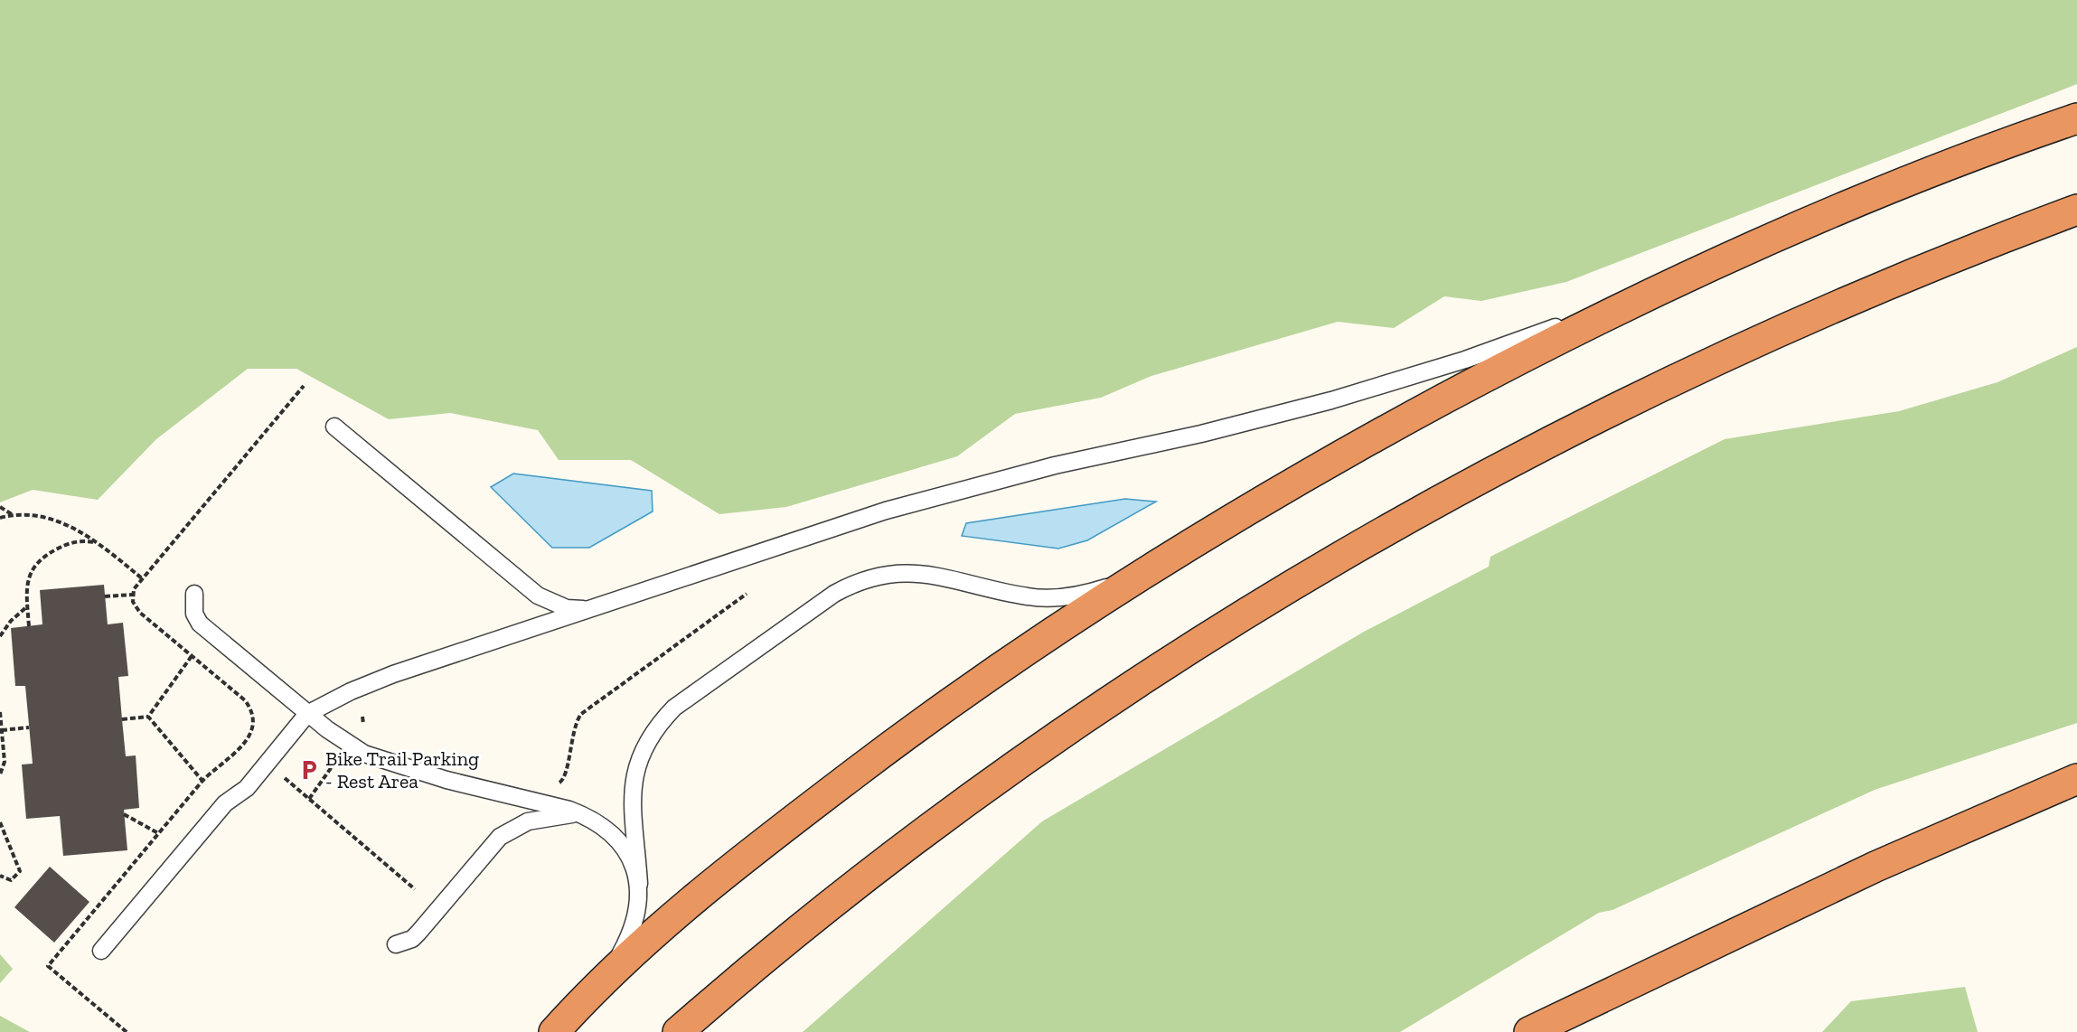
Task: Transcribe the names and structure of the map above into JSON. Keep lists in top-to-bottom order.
{
  "places": {
    "parking": ["Bike Trail Parking - Rest Area"]
  }
}
